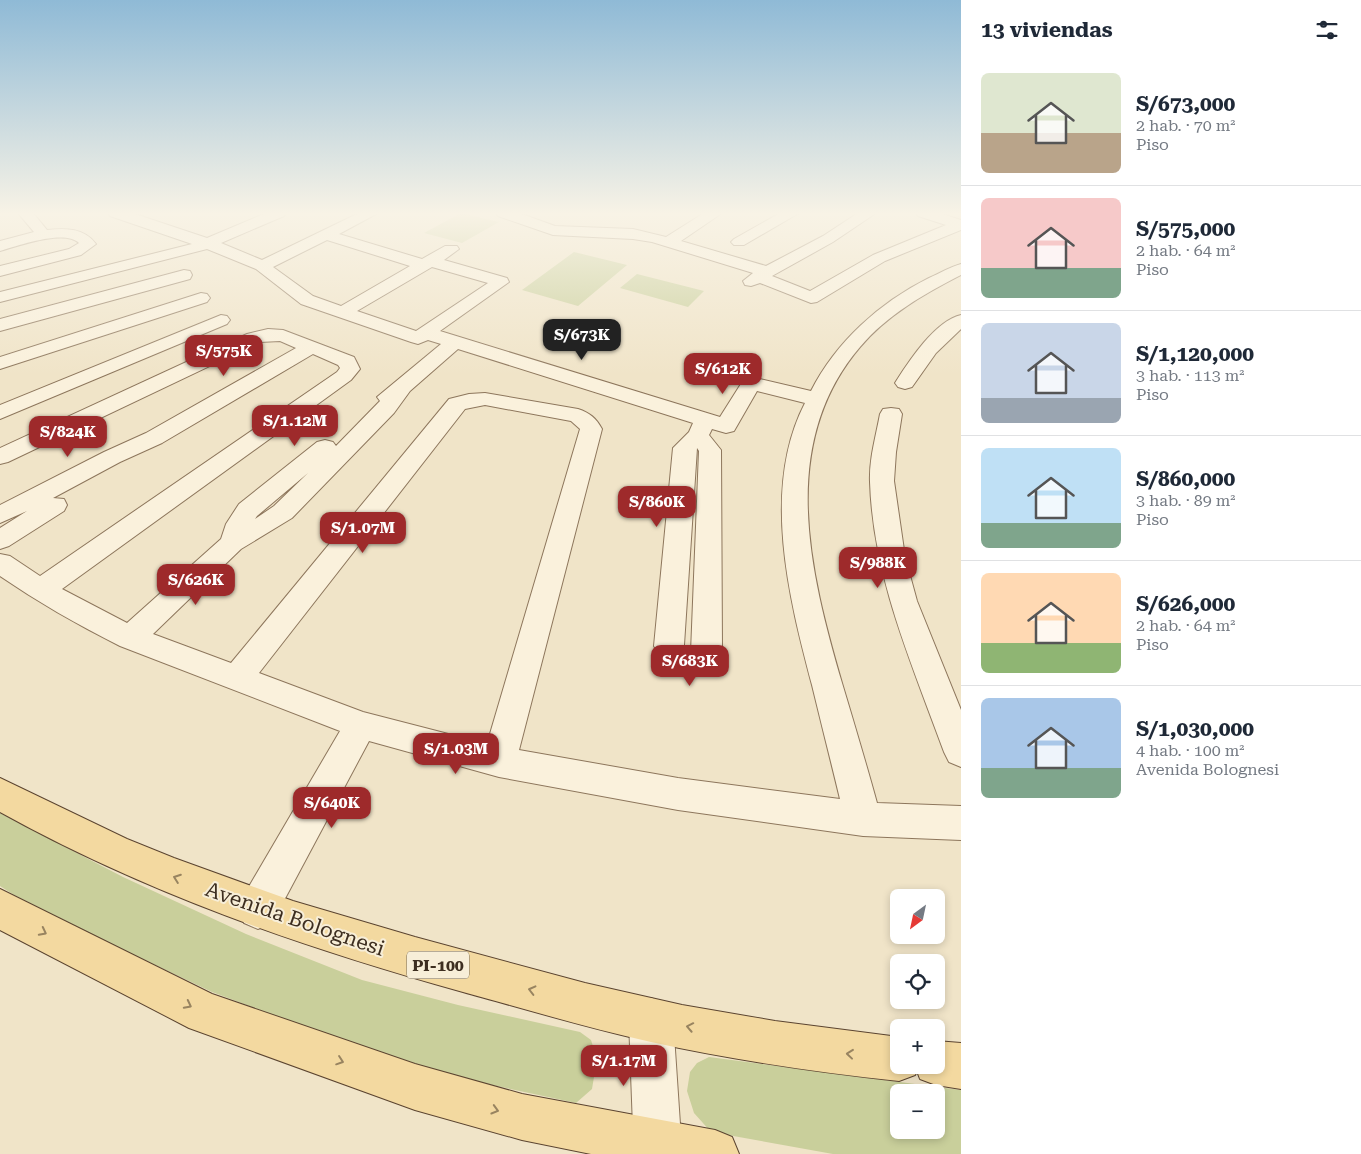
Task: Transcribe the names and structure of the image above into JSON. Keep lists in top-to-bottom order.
{
  "streets": {
    "main road": ["Avenida Bolognesi", "PI-100"]
  },
  "north": "bottom left",
  "page": {
    "heading": "13 viviendas",
    "list": [
      {
        "name": "S/673,000",
        "note": "2 hab. · 70 m² · Piso"
      },
      {
        "name": "S/575,000",
        "note": "2 hab. · 64 m² · Piso"
      },
      {
        "name": "S/1,120,000",
        "note": "3 hab. · 113 m² · Piso"
      },
      {
        "name": "S/860,000",
        "note": "3 hab. · 89 m² · Piso"
      },
      {
        "name": "S/626,000",
        "note": "2 hab. · 64 m² · Piso"
      },
      {
        "name": "S/1,030,000",
        "note": "4 hab. · 100 m² · Avenida Bolognesi"
      }
    ],
    "price": [
      "S/673K",
      "S/575K",
      "S/612K",
      "S/1.12M",
      "S/824K",
      "S/860K",
      "S/1.07M",
      "S/988K",
      "S/626K",
      "S/683K",
      "S/1.03M",
      "S/640K",
      "S/1.17M"
    ],
    "map_buttons": ["+", "−"]
  }
}
